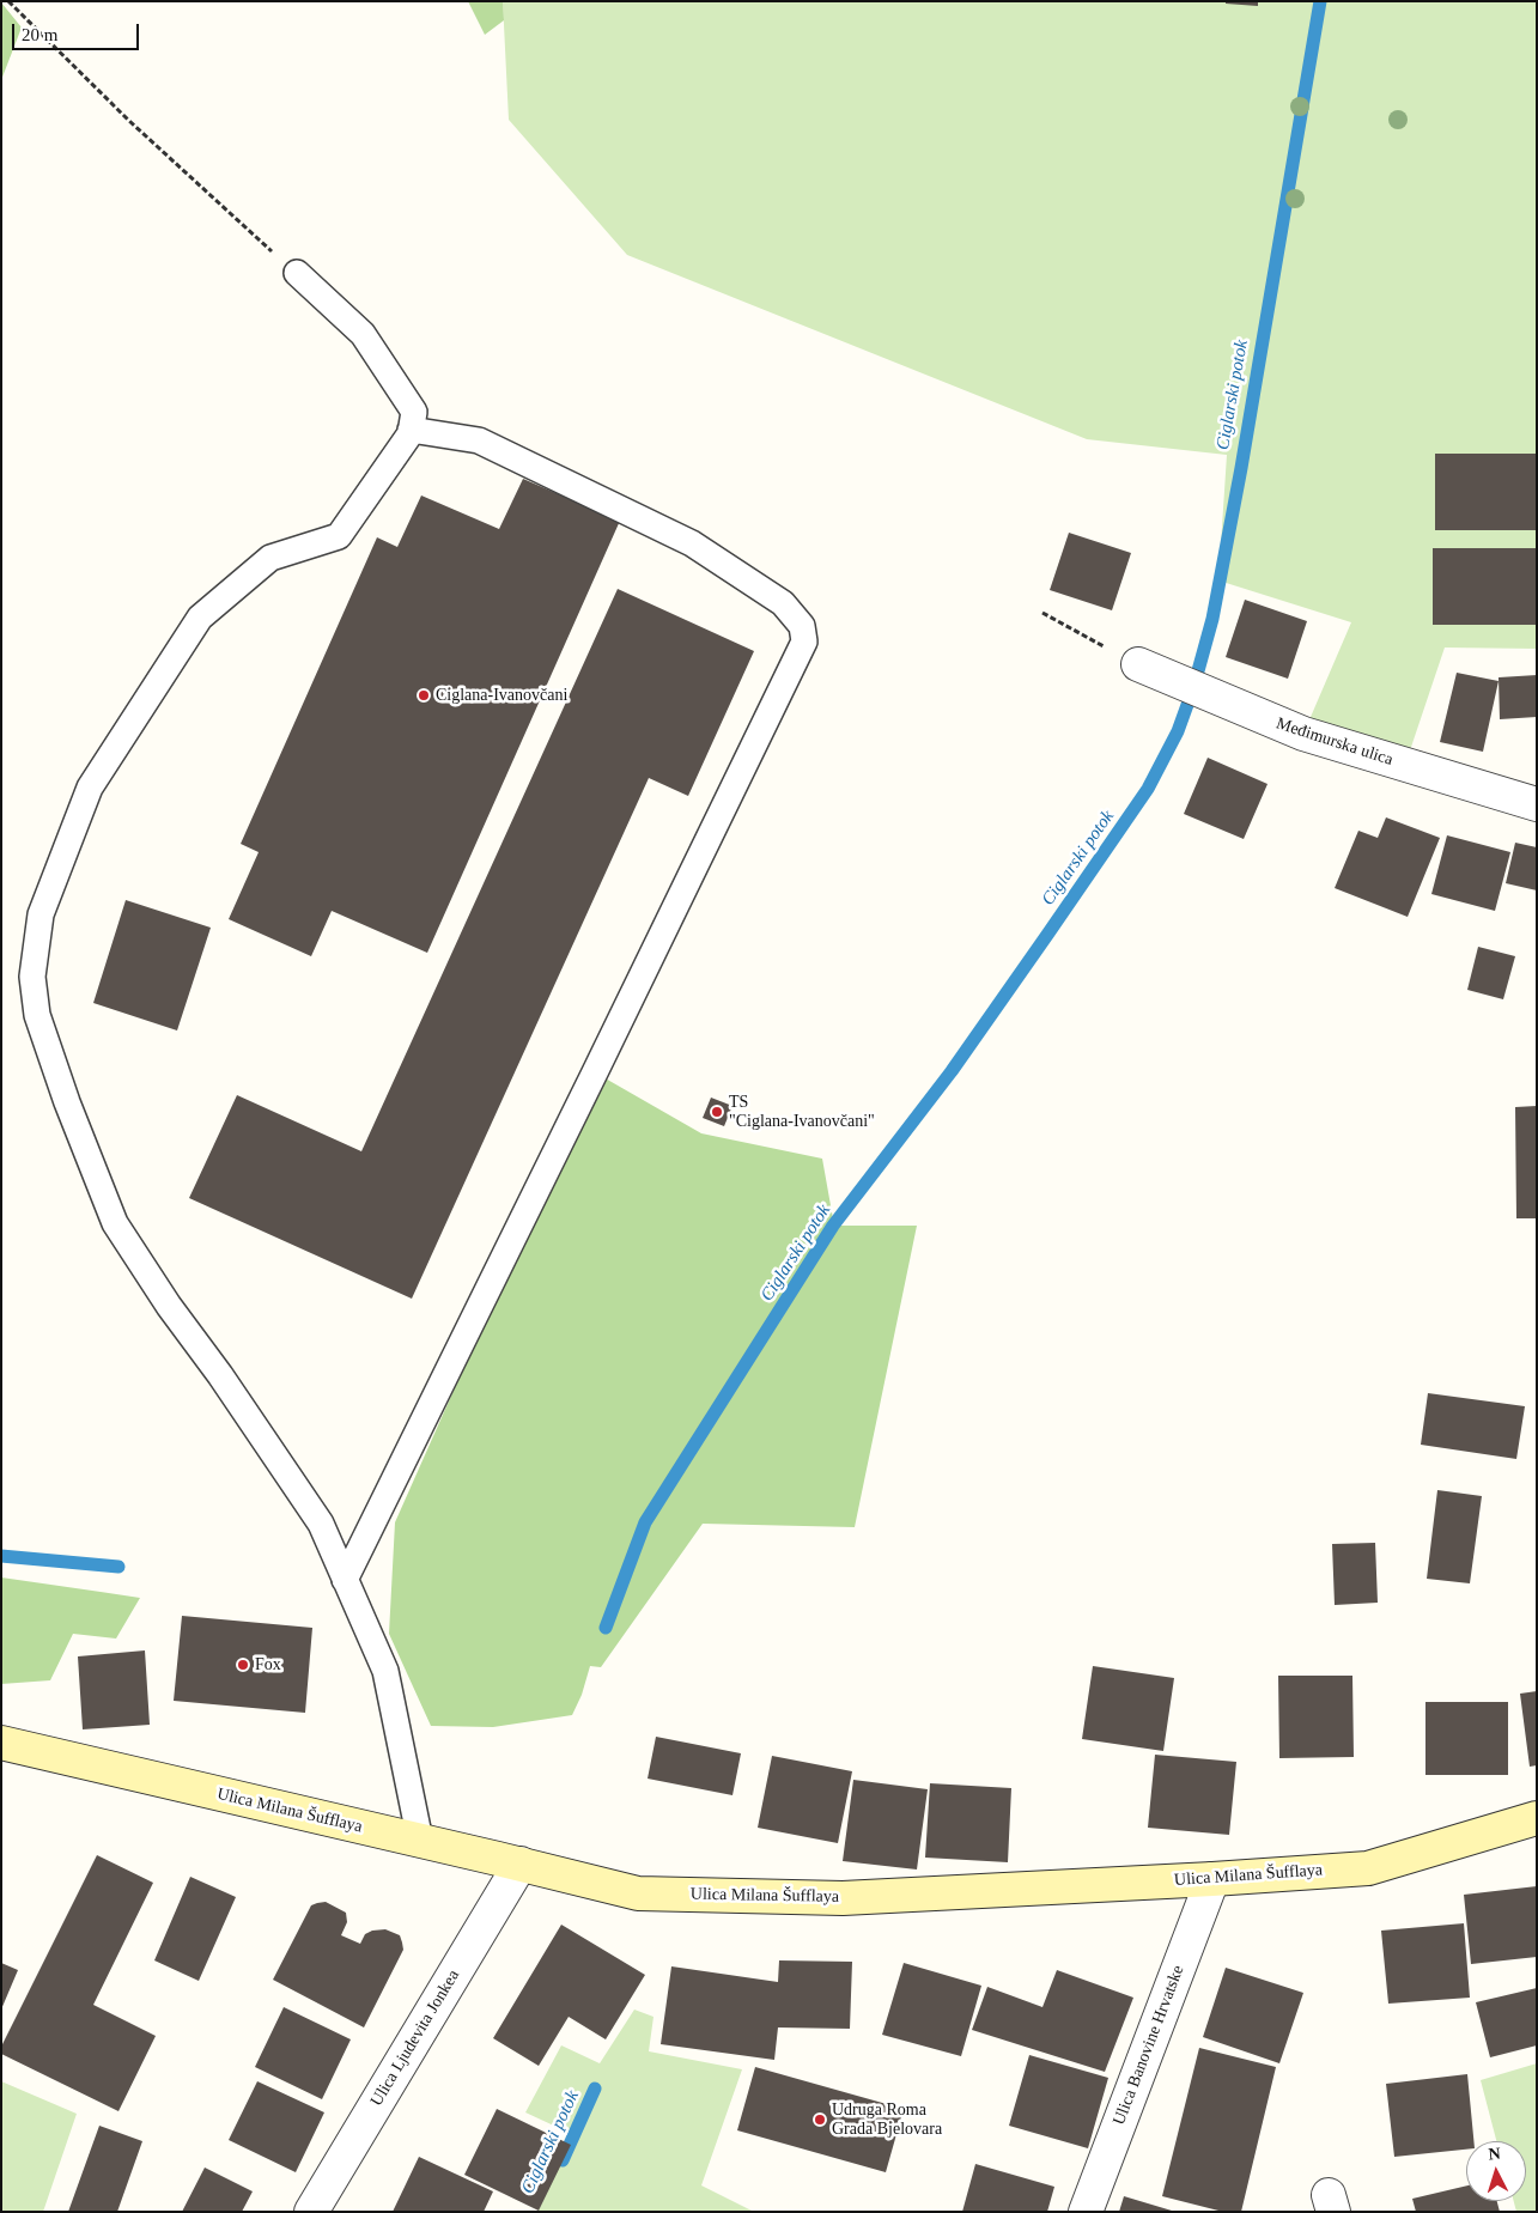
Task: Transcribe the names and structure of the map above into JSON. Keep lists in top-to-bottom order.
{
  "streets": {
    "street": [
      "Međimurska ulica",
      "Ulica Milana Šufflaya",
      "Ulica Ljudevita Jonkea",
      "Ulica Banovine Hrvatske"
    ]
  },
  "crossings": [
    ["Ulica Milana Šufflaya", "Ulica Ljudevita Jonkea"],
    ["Ulica Milana Šufflaya", "Ulica Banovine Hrvatske"]
  ],
  "water": ["Ciglarski potok"],
  "places": [
    "Ciglana-Ivanovčani",
    "TS \"Ciglana-Ivanovčani\"",
    "Fox",
    "Udruga Roma Grada Bjelovara"
  ],
  "scale_bar": "20 m",
  "north": "top"
}
